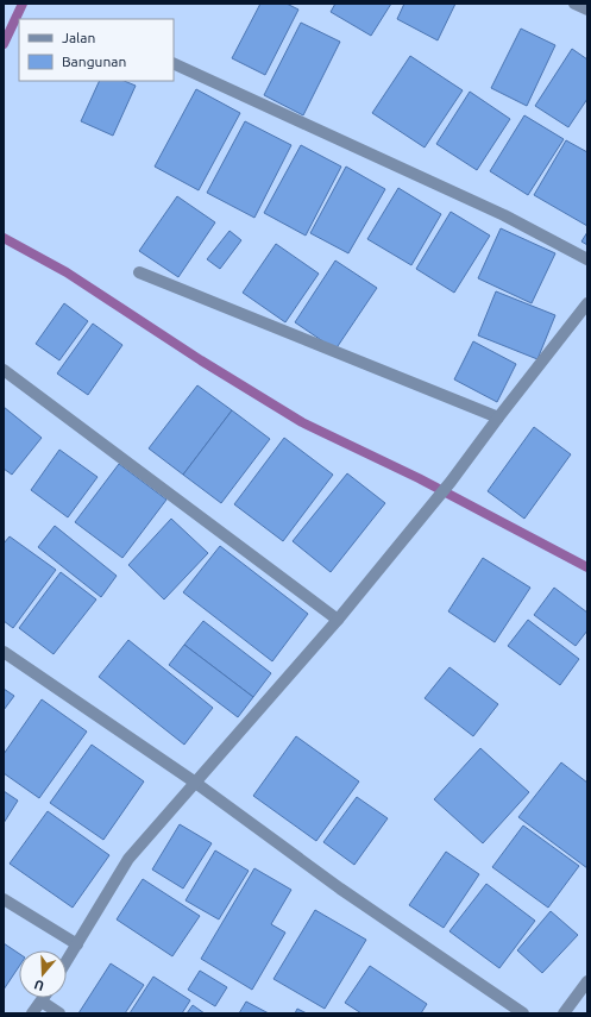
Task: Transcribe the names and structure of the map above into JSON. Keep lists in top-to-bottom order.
{
  "legend": ["Jalan", "Bangunan"],
  "north": "bottom"
}
